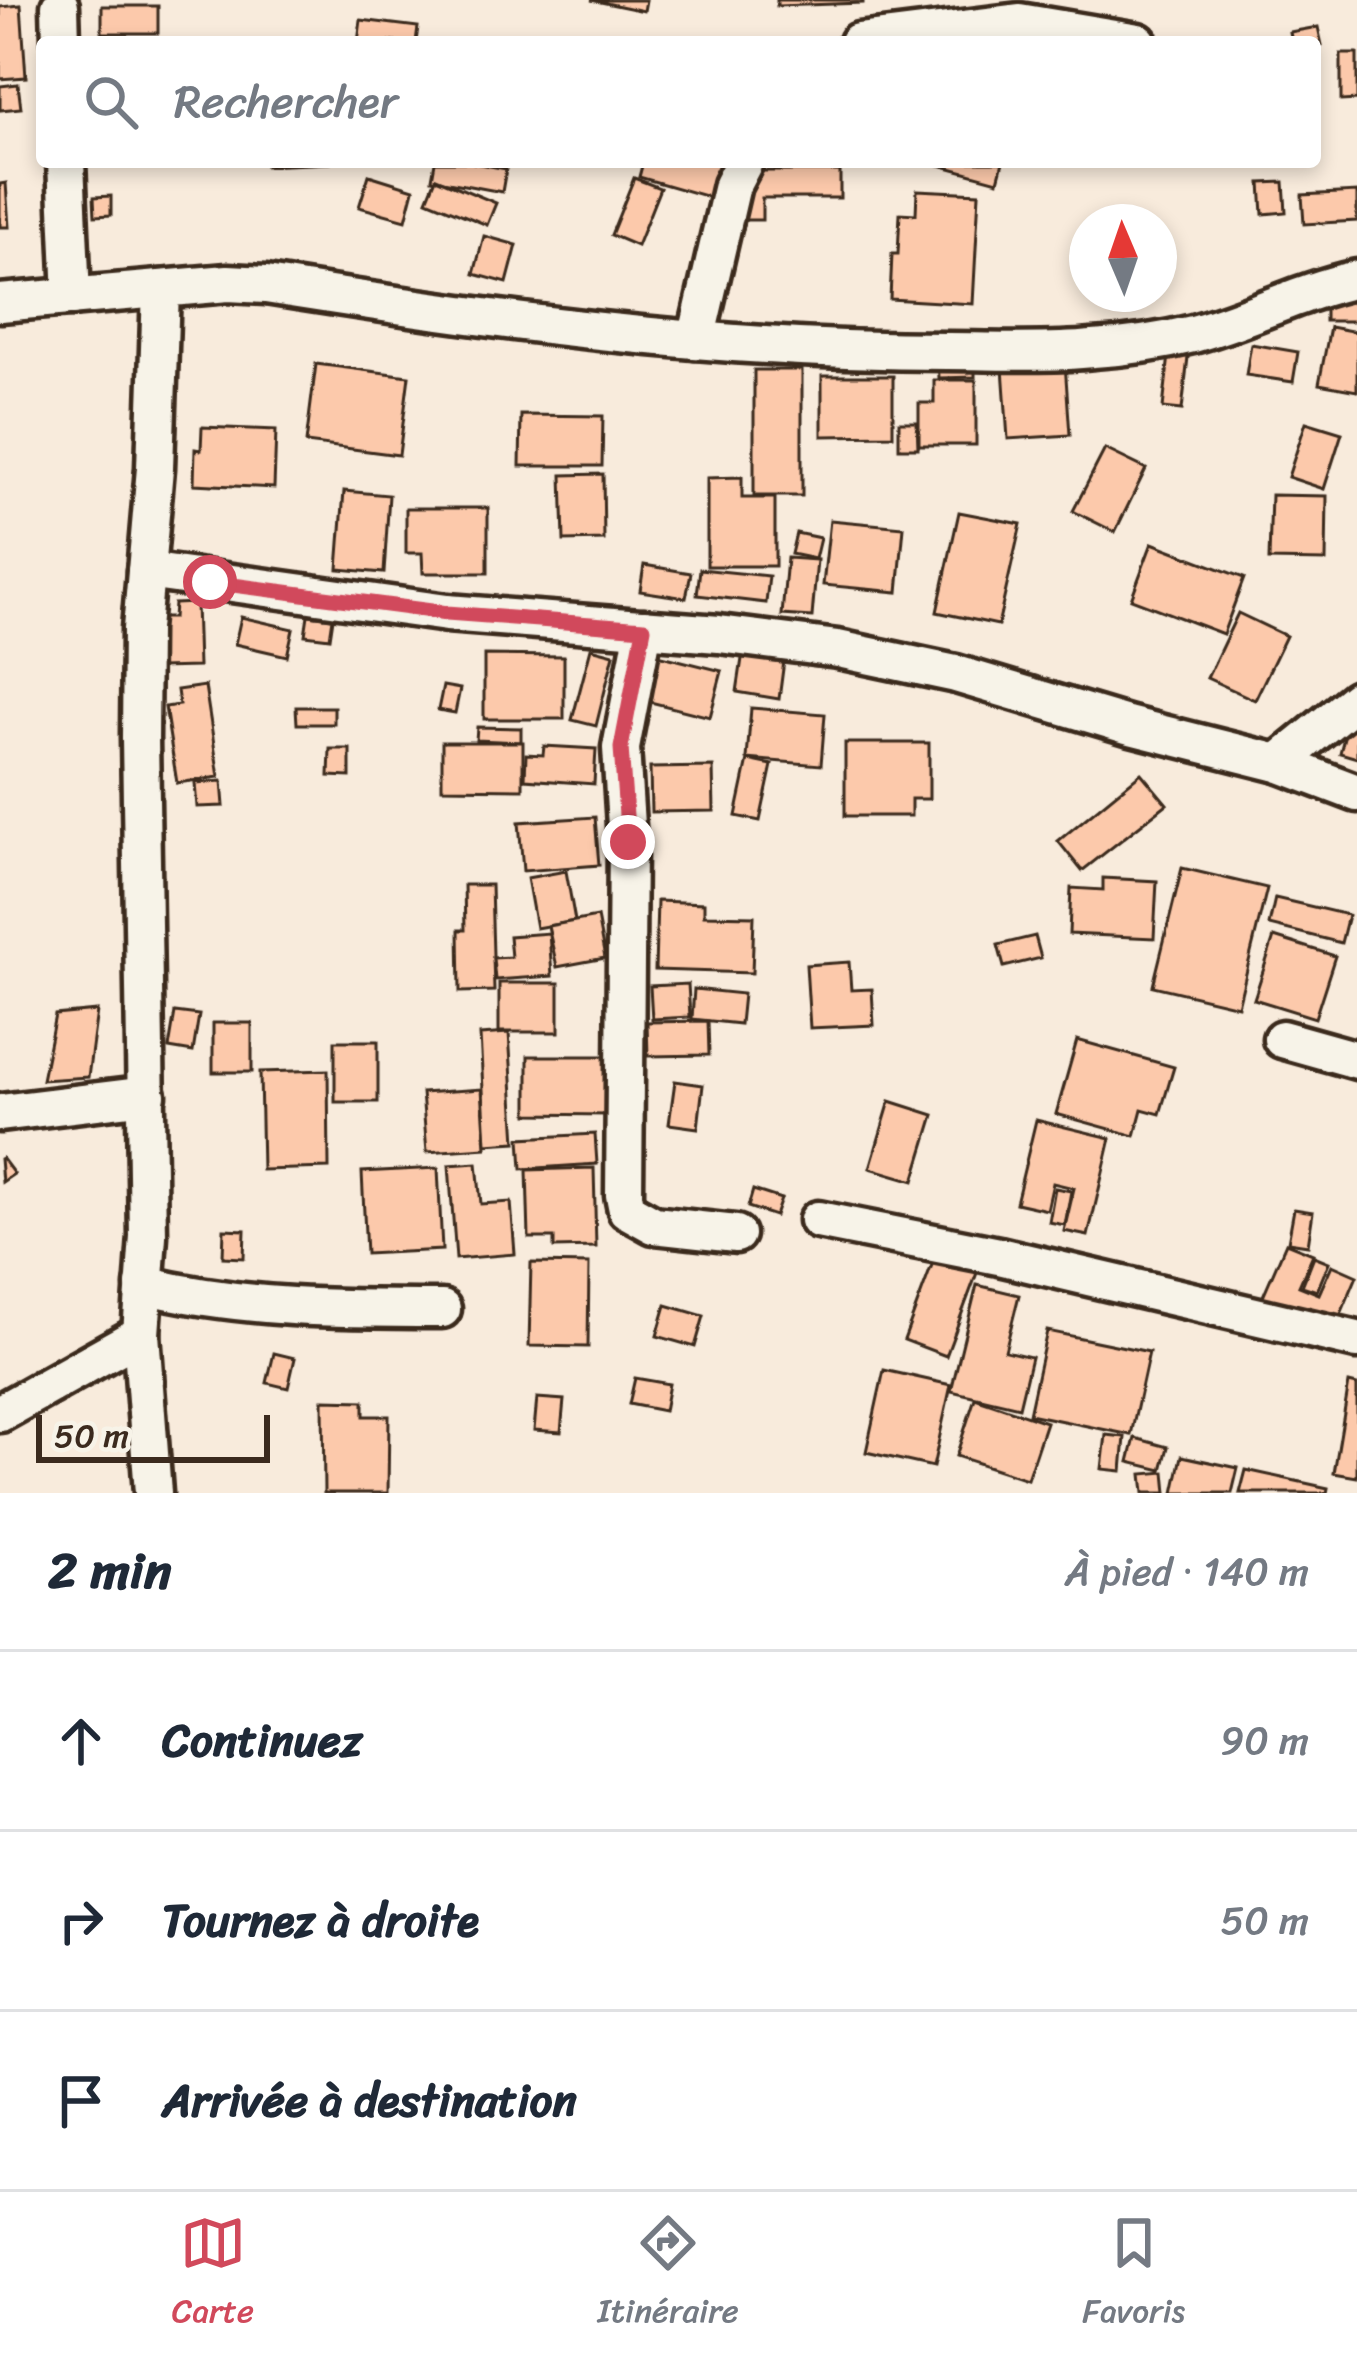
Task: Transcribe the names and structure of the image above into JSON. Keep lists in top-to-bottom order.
{
  "scale_bar": "50 m",
  "north": "top",
  "page": {
    "search": "Rechercher",
    "scale": "50 m",
    "heading": ["2 min", "À pied · 140 m"],
    "list": [
      ["Continuez", "90 m"],
      ["Tournez à droite", "50 m"],
      "Arrivée à destination"
    ],
    "nav": ["Carte", "Itinéraire", "Favoris"]
  }
}
